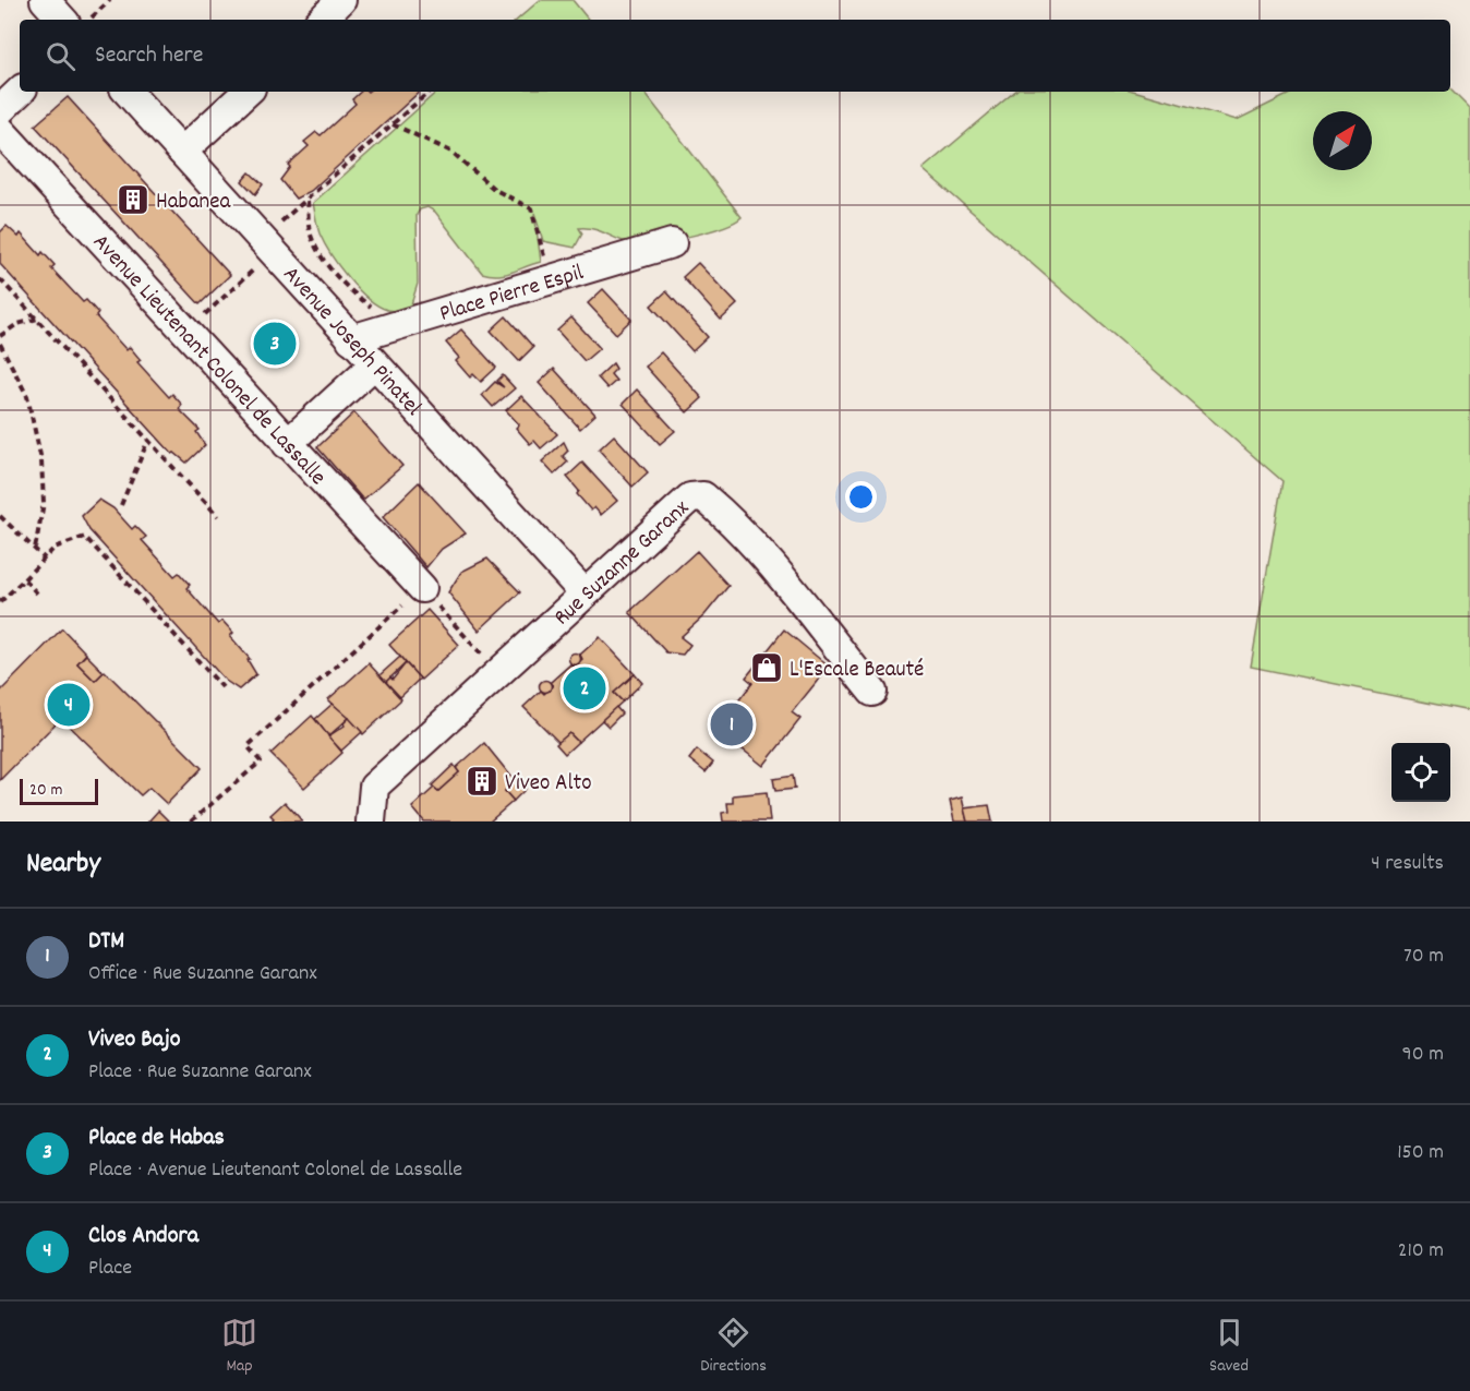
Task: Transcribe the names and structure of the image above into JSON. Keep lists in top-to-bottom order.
{
  "streets": {
    "street": [
      "Place Pierre Espil",
      "Avenue Joseph Pinatel",
      "Avenue Lieutenant Colonel de Lassalle",
      "Rue Suzanne Garanx"
    ]
  },
  "crossings": [
    ["Place Pierre Espil", "Avenue Joseph Pinatel"],
    ["Avenue Joseph Pinatel", "Rue Suzanne Garanx"]
  ],
  "places": {
    "building": ["Habanea", "Viveo Alto"],
    "shop": ["L'Escale Beauté"]
  },
  "scale_bar": "20 m",
  "north": "top right",
  "page": {
    "search": "Search here",
    "pins": [
      "3",
      "2",
      "4",
      "1"
    ],
    "scale": "20 m",
    "heading": ["Nearby", "4 results"],
    "list": [
      {
        "mark": "1",
        "name": "DTM",
        "note": "Office · Rue Suzanne Garanx",
        "value": "70 m"
      },
      {
        "mark": "2",
        "name": "Viveo Bajo",
        "note": "Place · Rue Suzanne Garanx",
        "value": "90 m"
      },
      {
        "mark": "3",
        "name": "Place de Habas",
        "note": "Place · Avenue Lieutenant Colonel de Lassalle",
        "value": "150 m"
      },
      {
        "mark": "4",
        "name": "Clos Andora",
        "note": "Place",
        "value": "210 m"
      }
    ],
    "nav": ["Map", "Directions", "Saved"]
  }
}
